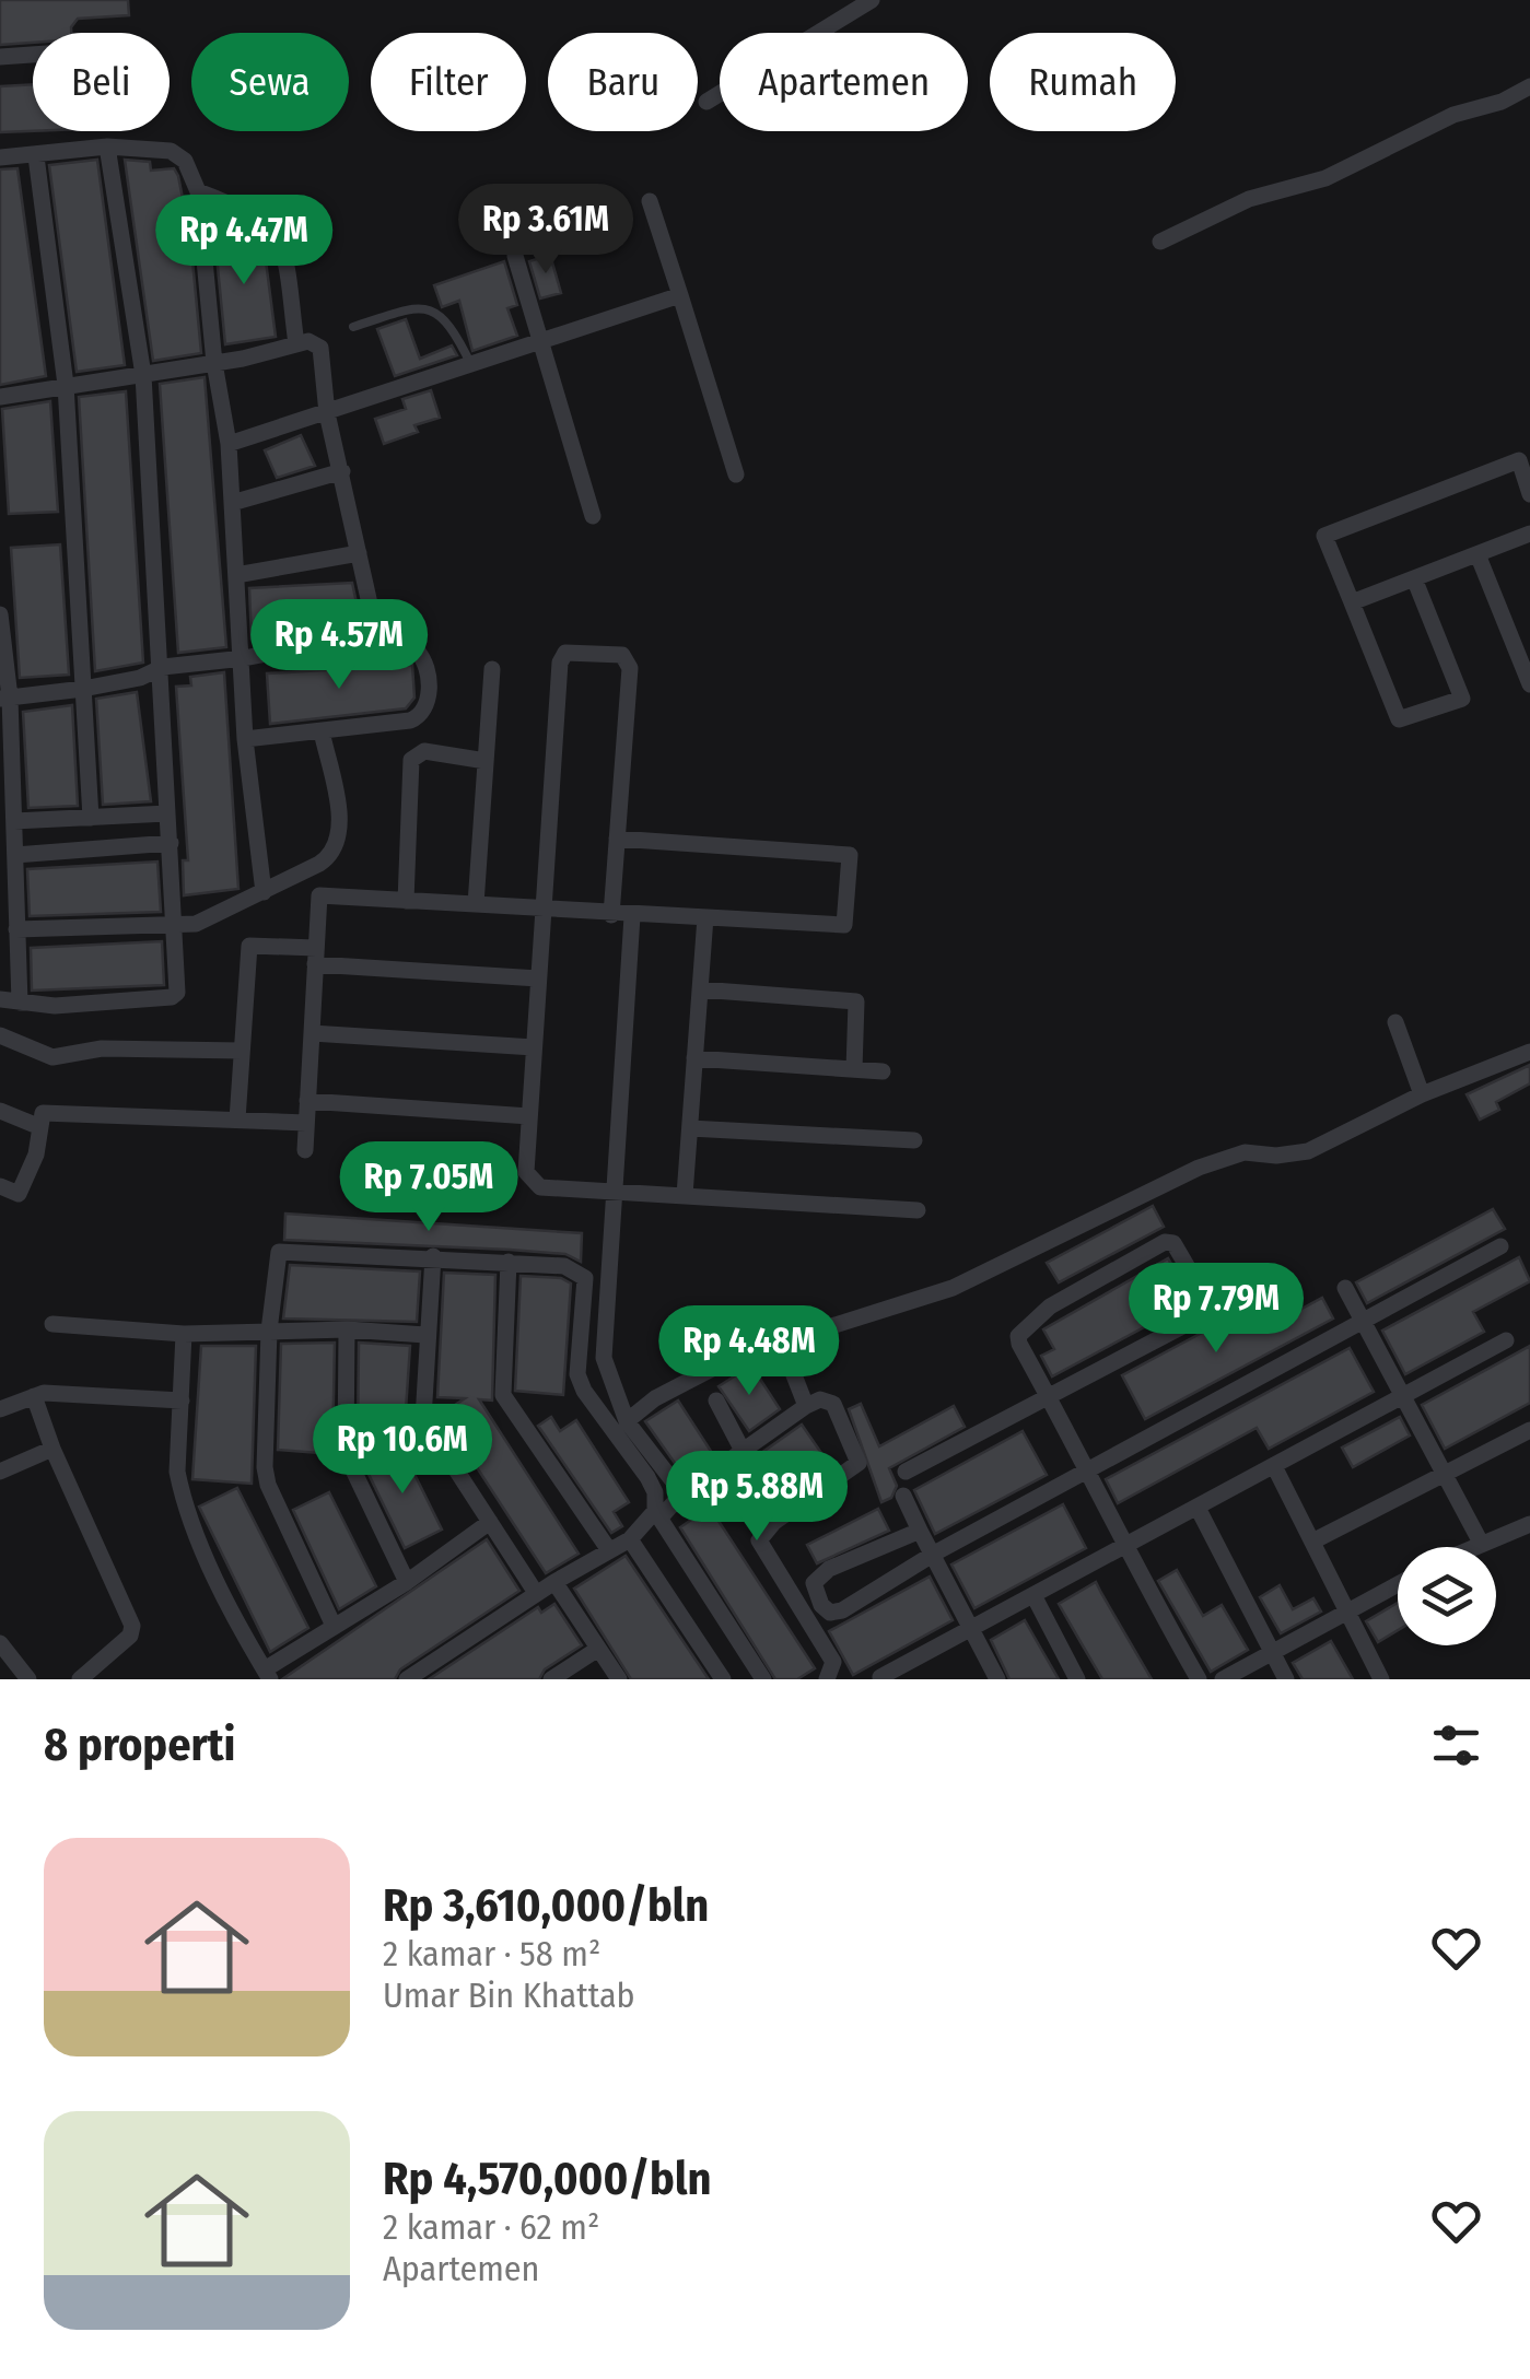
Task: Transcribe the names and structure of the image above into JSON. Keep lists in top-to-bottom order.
{
  "page": {
    "chip": [
      "Beli",
      "Sewa",
      "Filter",
      "Baru",
      "Apartemen",
      "Rumah"
    ],
    "price": [
      "Rp 3.61M",
      "Rp 4.47M",
      "Rp 4.57M",
      "Rp 7.05M",
      "Rp 7.79M",
      "Rp 4.48M",
      "Rp 10.6M",
      "Rp 5.88M"
    ],
    "heading": "8 properti",
    "list": [
      {
        "name": "Rp 3,610,000/bln",
        "note": "2 kamar · 58 m² · Umar Bin Khattab"
      },
      {
        "name": "Rp 4,570,000/bln",
        "note": "2 kamar · 62 m² · Apartemen"
      }
    ]
  }
}
